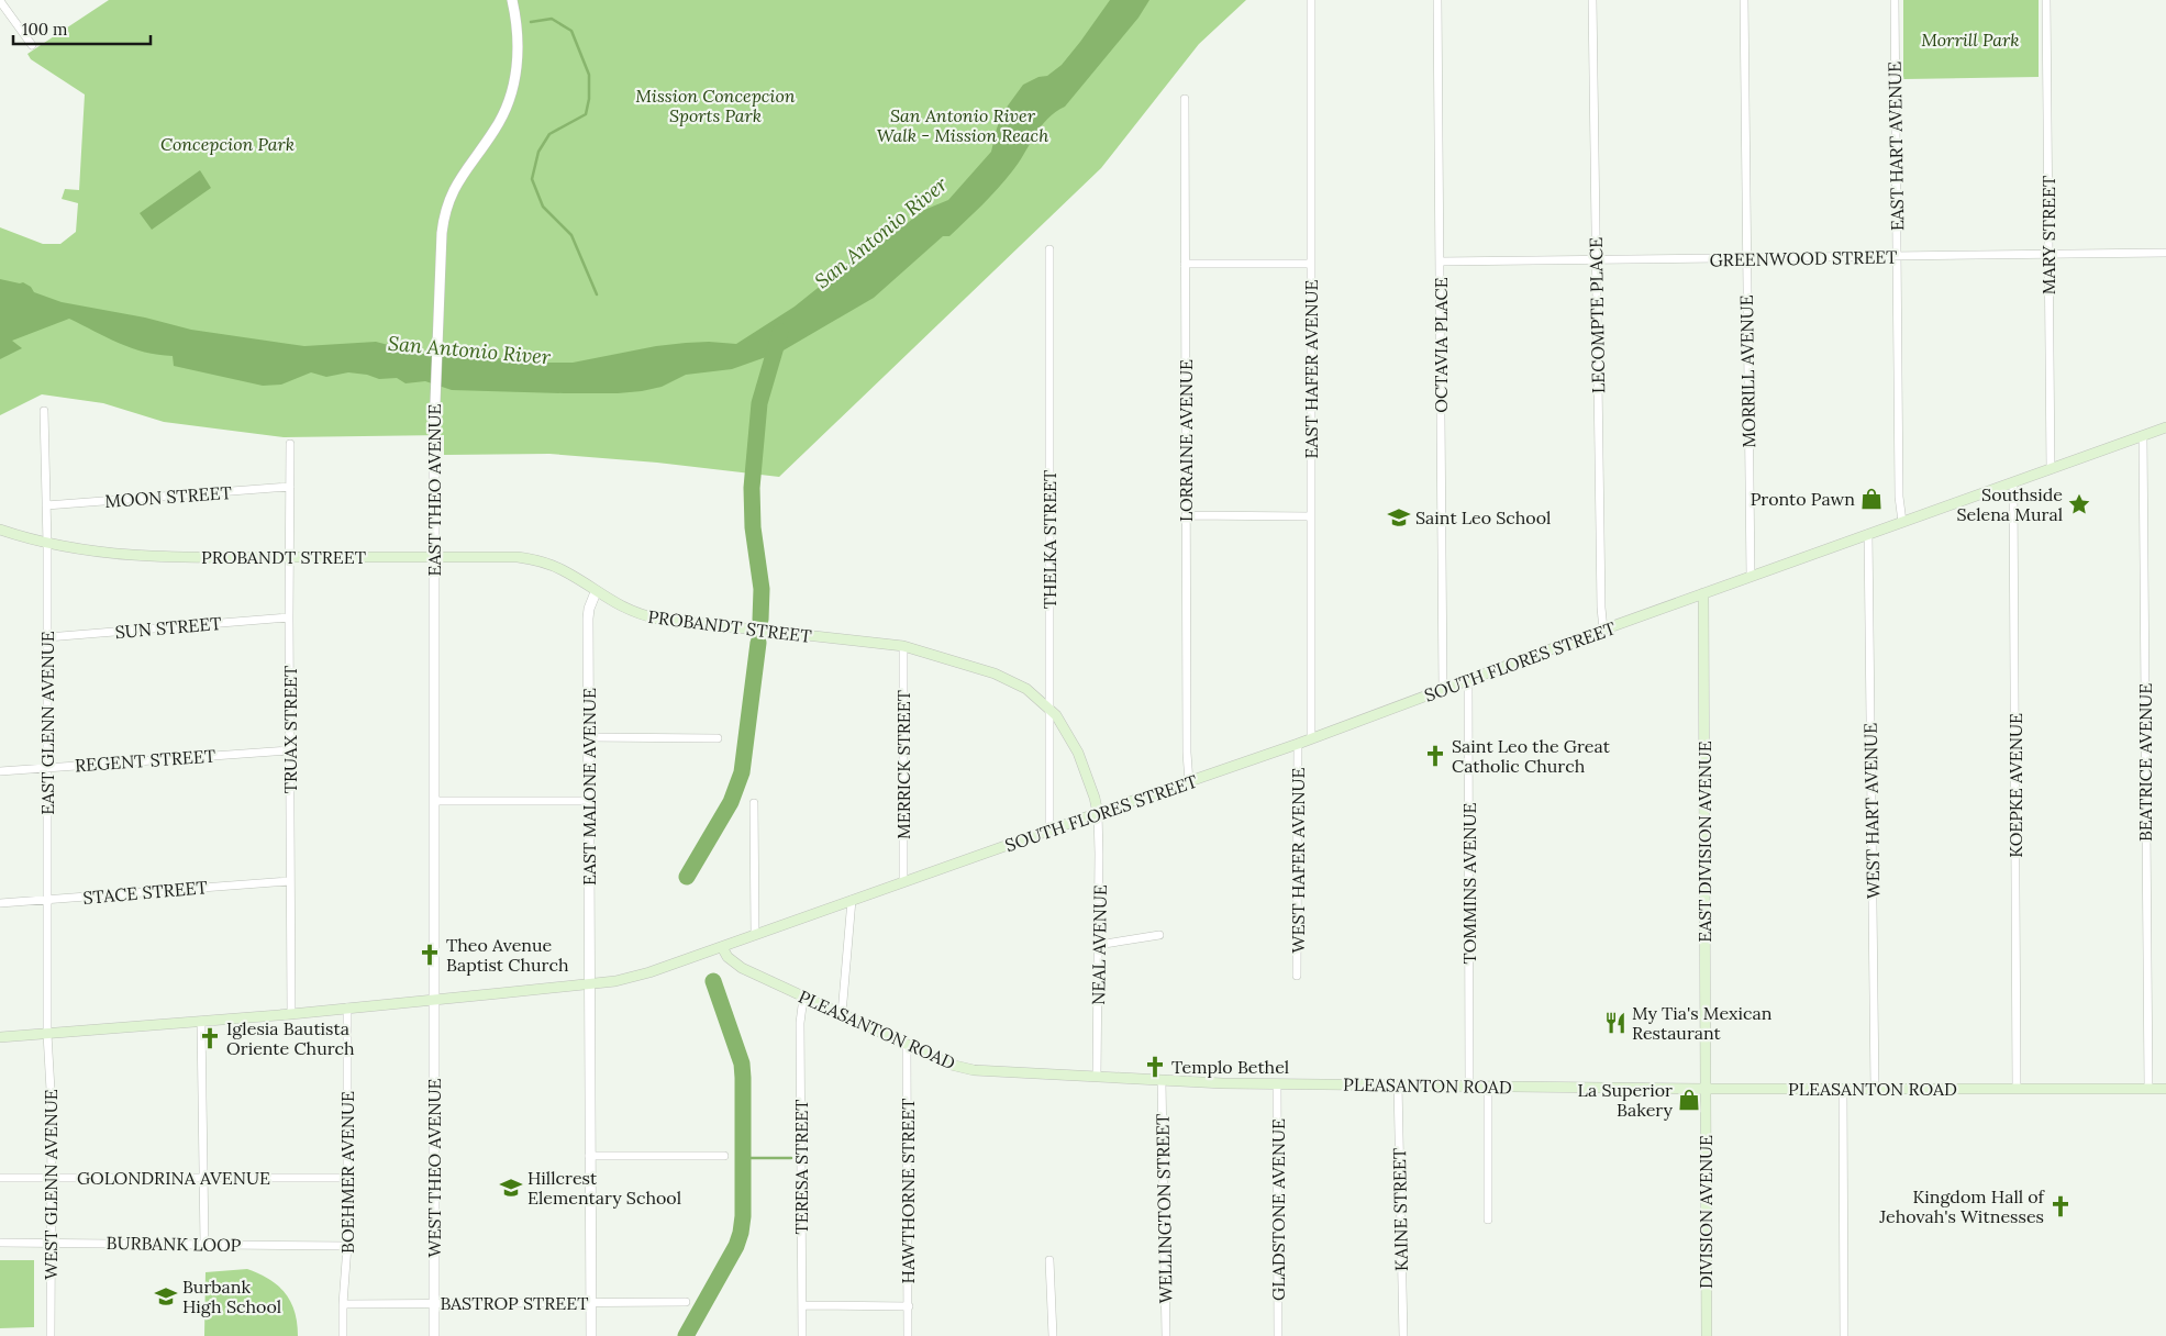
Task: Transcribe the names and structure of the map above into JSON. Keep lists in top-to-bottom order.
{
  "streets": {
    "main road": [
      "PROBANDT STREET",
      "SOUTH FLORES STREET",
      "EAST DIVISION AVENUE",
      "PLEASANTON ROAD",
      "DIVISION AVENUE"
    ],
    "street": [
      "EAST HART AVENUE",
      "MARY STREET",
      "GREENWOOD STREET",
      "LECOMPTE PLACE",
      "OCTAVIA PLACE",
      "EAST HAFER AVENUE",
      "MORRILL AVENUE",
      "LORRAINE AVENUE",
      "EAST THEO AVENUE",
      "MOON STREET",
      "THELKA STREET",
      "SUN STREET",
      "EAST GLENN AVENUE",
      "TRUAX STREET",
      "REGENT STREET",
      "BEATRICE AVENUE",
      "MERRICK STREET",
      "KOEPKE AVENUE",
      "EAST MALONE AVENUE",
      "WEST HART AVENUE",
      "WEST HAFER AVENUE",
      "TOMMINS AVENUE",
      "STACE STREET",
      "NEAL AVENUE",
      "TERESA STREET",
      "WEST THEO AVENUE",
      "BOEHMER AVENUE",
      "GOLONDRINA AVENUE",
      "WEST GLENN AVENUE",
      "HAWTHORNE STREET",
      "WELLINGTON STREET",
      "GLADSTONE AVENUE",
      "KAINE STREET",
      "BURBANK LOOP",
      "BASTROP STREET"
    ]
  },
  "crossings": [
    ["EAST HART AVENUE", "GREENWOOD STREET"],
    ["EAST HART AVENUE", "SOUTH FLORES STREET"],
    ["MARY STREET", "GREENWOOD STREET"],
    ["MARY STREET", "SOUTH FLORES STREET"],
    ["GREENWOOD STREET", "LECOMPTE PLACE"],
    ["GREENWOOD STREET", "OCTAVIA PLACE"],
    ["GREENWOOD STREET", "MORRILL AVENUE"],
    ["LECOMPTE PLACE", "SOUTH FLORES STREET"],
    ["OCTAVIA PLACE", "SOUTH FLORES STREET"],
    ["EAST HAFER AVENUE", "SOUTH FLORES STREET"],
    ["MORRILL AVENUE", "SOUTH FLORES STREET"],
    ["LORRAINE AVENUE", "SOUTH FLORES STREET"],
    ["EAST THEO AVENUE", "PROBANDT STREET"],
    ["EAST THEO AVENUE", "SOUTH FLORES STREET"],
    ["EAST THEO AVENUE", "WEST THEO AVENUE"],
    ["MOON STREET", "EAST GLENN AVENUE"],
    ["MOON STREET", "TRUAX STREET"],
    ["THELKA STREET", "PROBANDT STREET"],
    ["THELKA STREET", "SOUTH FLORES STREET"],
    ["PROBANDT STREET", "SOUTH FLORES STREET"],
    ["PROBANDT STREET", "EAST GLENN AVENUE"],
    ["PROBANDT STREET", "TRUAX STREET"],
    ["PROBANDT STREET", "MERRICK STREET"],
    ["PROBANDT STREET", "EAST MALONE AVENUE"],
    ["PROBANDT STREET", "NEAL AVENUE"],
    ["SUN STREET", "EAST GLENN AVENUE"],
    ["SUN STREET", "TRUAX STREET"],
    ["SOUTH FLORES STREET", "EAST GLENN AVENUE"],
    ["SOUTH FLORES STREET", "TRUAX STREET"],
    ["SOUTH FLORES STREET", "BEATRICE AVENUE"],
    ["SOUTH FLORES STREET", "MERRICK STREET"],
    ["SOUTH FLORES STREET", "KOEPKE AVENUE"],
    ["SOUTH FLORES STREET", "EAST MALONE AVENUE"],
    ["SOUTH FLORES STREET", "WEST HART AVENUE"],
    ["SOUTH FLORES STREET", "EAST DIVISION AVENUE"],
    ["SOUTH FLORES STREET", "WEST HAFER AVENUE"],
    ["SOUTH FLORES STREET", "TOMMINS AVENUE"],
    ["SOUTH FLORES STREET", "NEAL AVENUE"],
    ["SOUTH FLORES STREET", "PLEASANTON ROAD"],
    ["SOUTH FLORES STREET", "WEST THEO AVENUE"],
    ["SOUTH FLORES STREET", "BOEHMER AVENUE"],
    ["SOUTH FLORES STREET", "WEST GLENN AVENUE"],
    ["EAST GLENN AVENUE", "REGENT STREET"],
    ["EAST GLENN AVENUE", "STACE STREET"],
    ["EAST GLENN AVENUE", "WEST GLENN AVENUE"],
    ["TRUAX STREET", "REGENT STREET"],
    ["TRUAX STREET", "STACE STREET"],
    ["BEATRICE AVENUE", "PLEASANTON ROAD"],
    ["KOEPKE AVENUE", "PLEASANTON ROAD"],
    ["EAST MALONE AVENUE", "BASTROP STREET"],
    ["WEST HART AVENUE", "PLEASANTON ROAD"],
    ["EAST DIVISION AVENUE", "PLEASANTON ROAD"],
    ["EAST DIVISION AVENUE", "DIVISION AVENUE"],
    ["TOMMINS AVENUE", "PLEASANTON ROAD"],
    ["NEAL AVENUE", "PLEASANTON ROAD"],
    ["PLEASANTON ROAD", "TERESA STREET"],
    ["PLEASANTON ROAD", "HAWTHORNE STREET"],
    ["PLEASANTON ROAD", "WELLINGTON STREET"],
    ["PLEASANTON ROAD", "GLADSTONE AVENUE"],
    ["PLEASANTON ROAD", "KAINE STREET"],
    ["PLEASANTON ROAD", "DIVISION AVENUE"],
    ["WEST THEO AVENUE", "BASTROP STREET"],
    ["BOEHMER AVENUE", "GOLONDRINA AVENUE"],
    ["BOEHMER AVENUE", "BURBANK LOOP"],
    ["BOEHMER AVENUE", "BASTROP STREET"],
    ["GOLONDRINA AVENUE", "WEST GLENN AVENUE"],
    ["WEST GLENN AVENUE", "BURBANK LOOP"]
  ],
  "water": ["San Antonio River"],
  "parks": [
    "Morrill Park",
    "Mission Concepcion Sports Park",
    "San Antonio River Walk - Mission Reach",
    "Concepcion Park"
  ],
  "places": {
    "shop": ["Pronto Pawn", "La Superior Bakery"],
    "place": ["Southside Selena Mural"],
    "school or university": ["Saint Leo School", "Hillcrest Elementary School", "Burbank High School"],
    "church": [
      "Saint Leo the Great Catholic Church",
      "Theo Avenue Baptist Church",
      "Iglesia Bautista Oriente Church",
      "Templo Bethel",
      "Kingdom Hall of Jehovah's Witnesses"
    ],
    "restaurant": ["My Tia's Mexican Restaurant"]
  },
  "scale_bar": "100 m"
}
